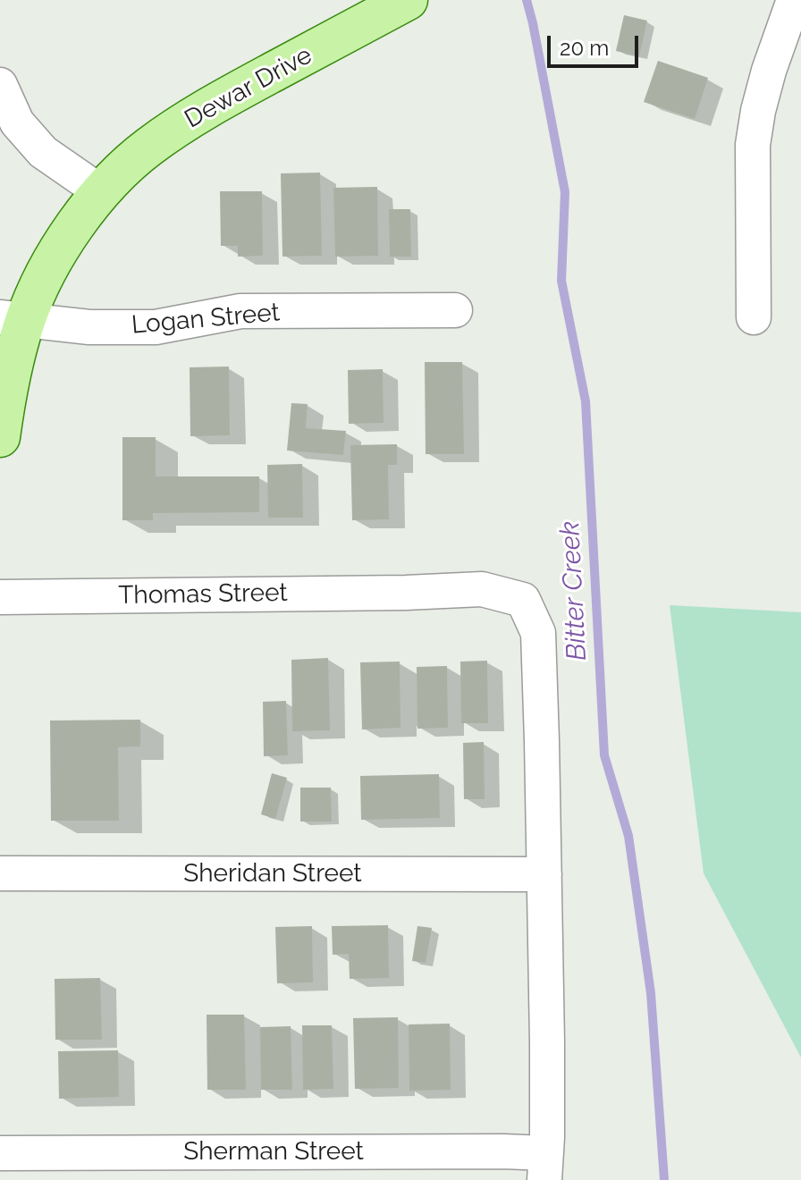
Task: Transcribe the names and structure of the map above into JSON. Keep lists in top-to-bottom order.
{
  "streets": {
    "main road": ["Dewar Drive"],
    "street": [
      "Logan Street",
      "Thomas Street",
      "Sheridan Street",
      "Sherman Street"
    ]
  },
  "crossings": [
    ["Dewar Drive", "Logan Street"],
    ["Thomas Street", "Sheridan Street"]
  ],
  "water": ["Bitter Creek"],
  "scale_bar": "20 m"
}
